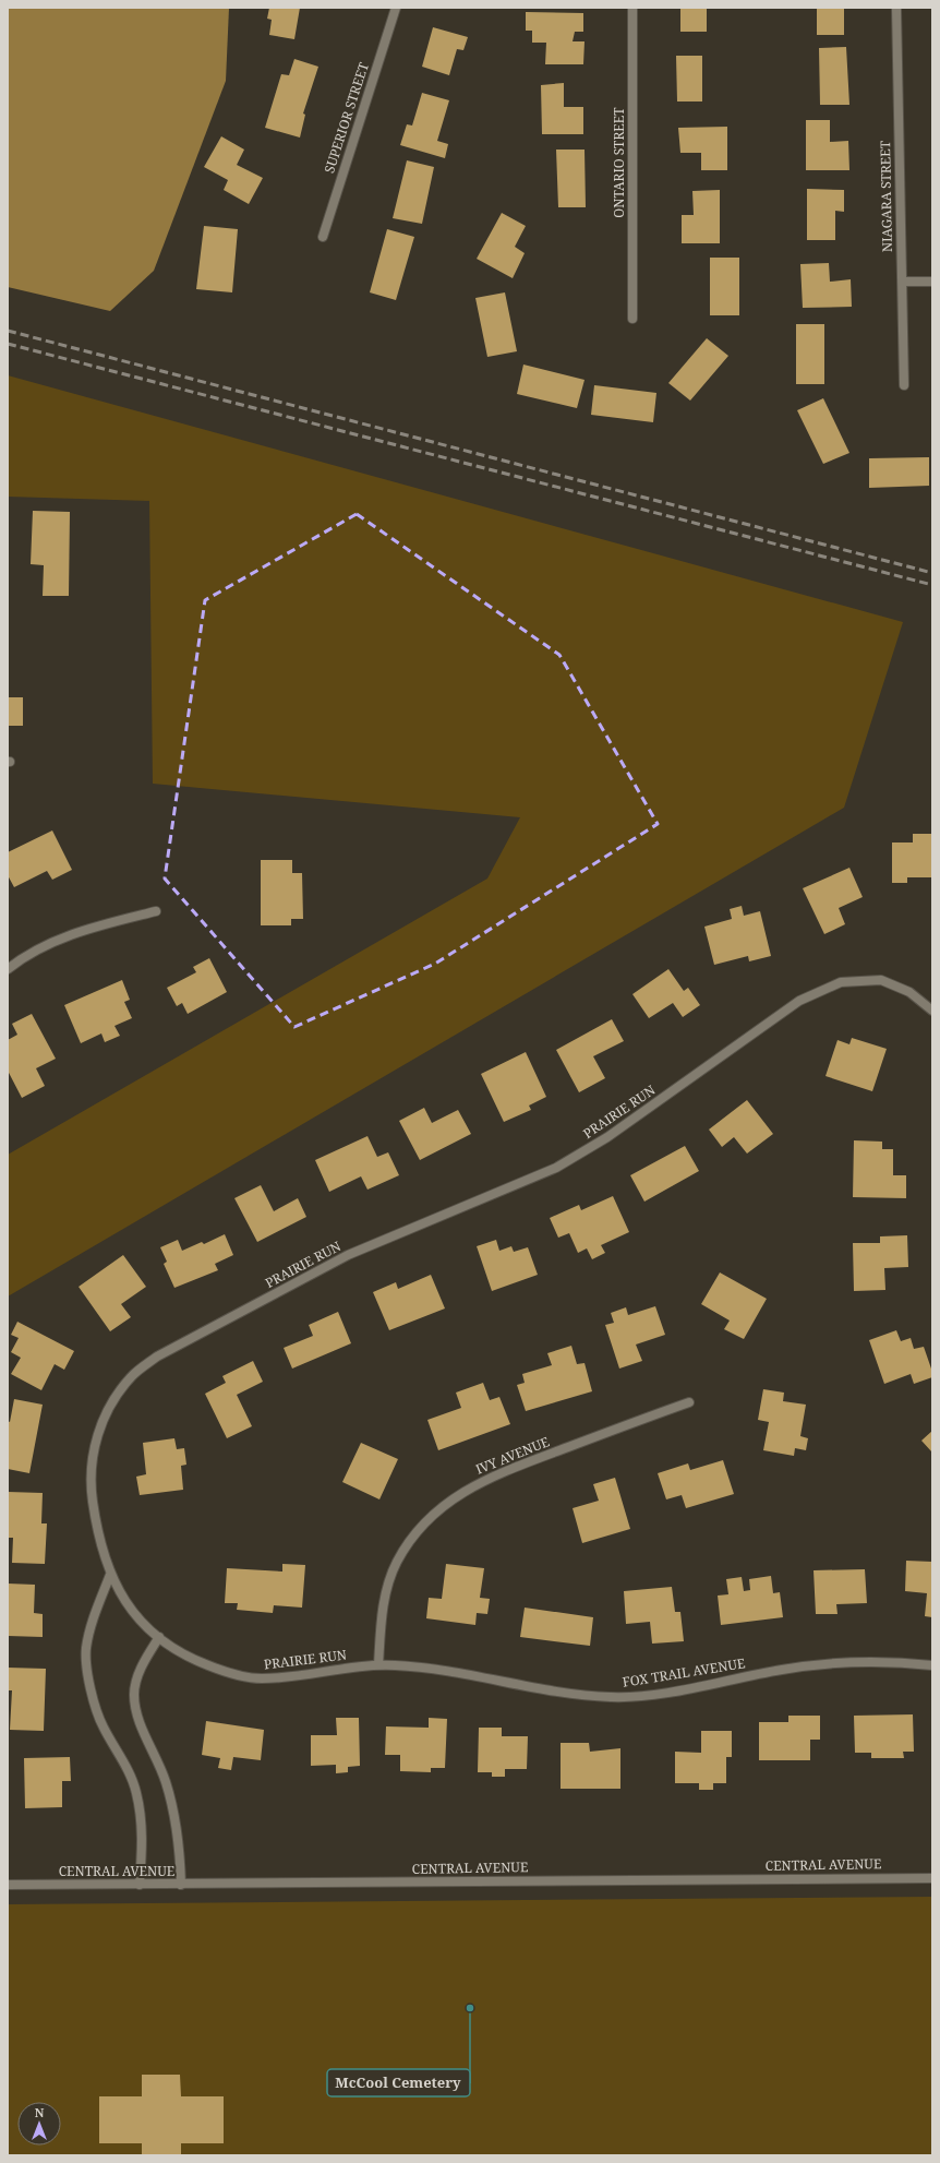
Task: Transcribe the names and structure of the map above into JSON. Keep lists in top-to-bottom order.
{
  "streets": {
    "street": [
      "SUPERIOR STREET",
      "ONTARIO STREET",
      "NIAGARA STREET",
      "PRAIRIE RUN",
      "IVY AVENUE",
      "FOX TRAIL AVENUE",
      "CENTRAL AVENUE"
    ]
  },
  "crossings": [
    ["PRAIRIE RUN", "FOX TRAIL AVENUE"],
    ["IVY AVENUE", "FOX TRAIL AVENUE"]
  ],
  "places": ["McCool Cemetery"],
  "north": "top"
}
